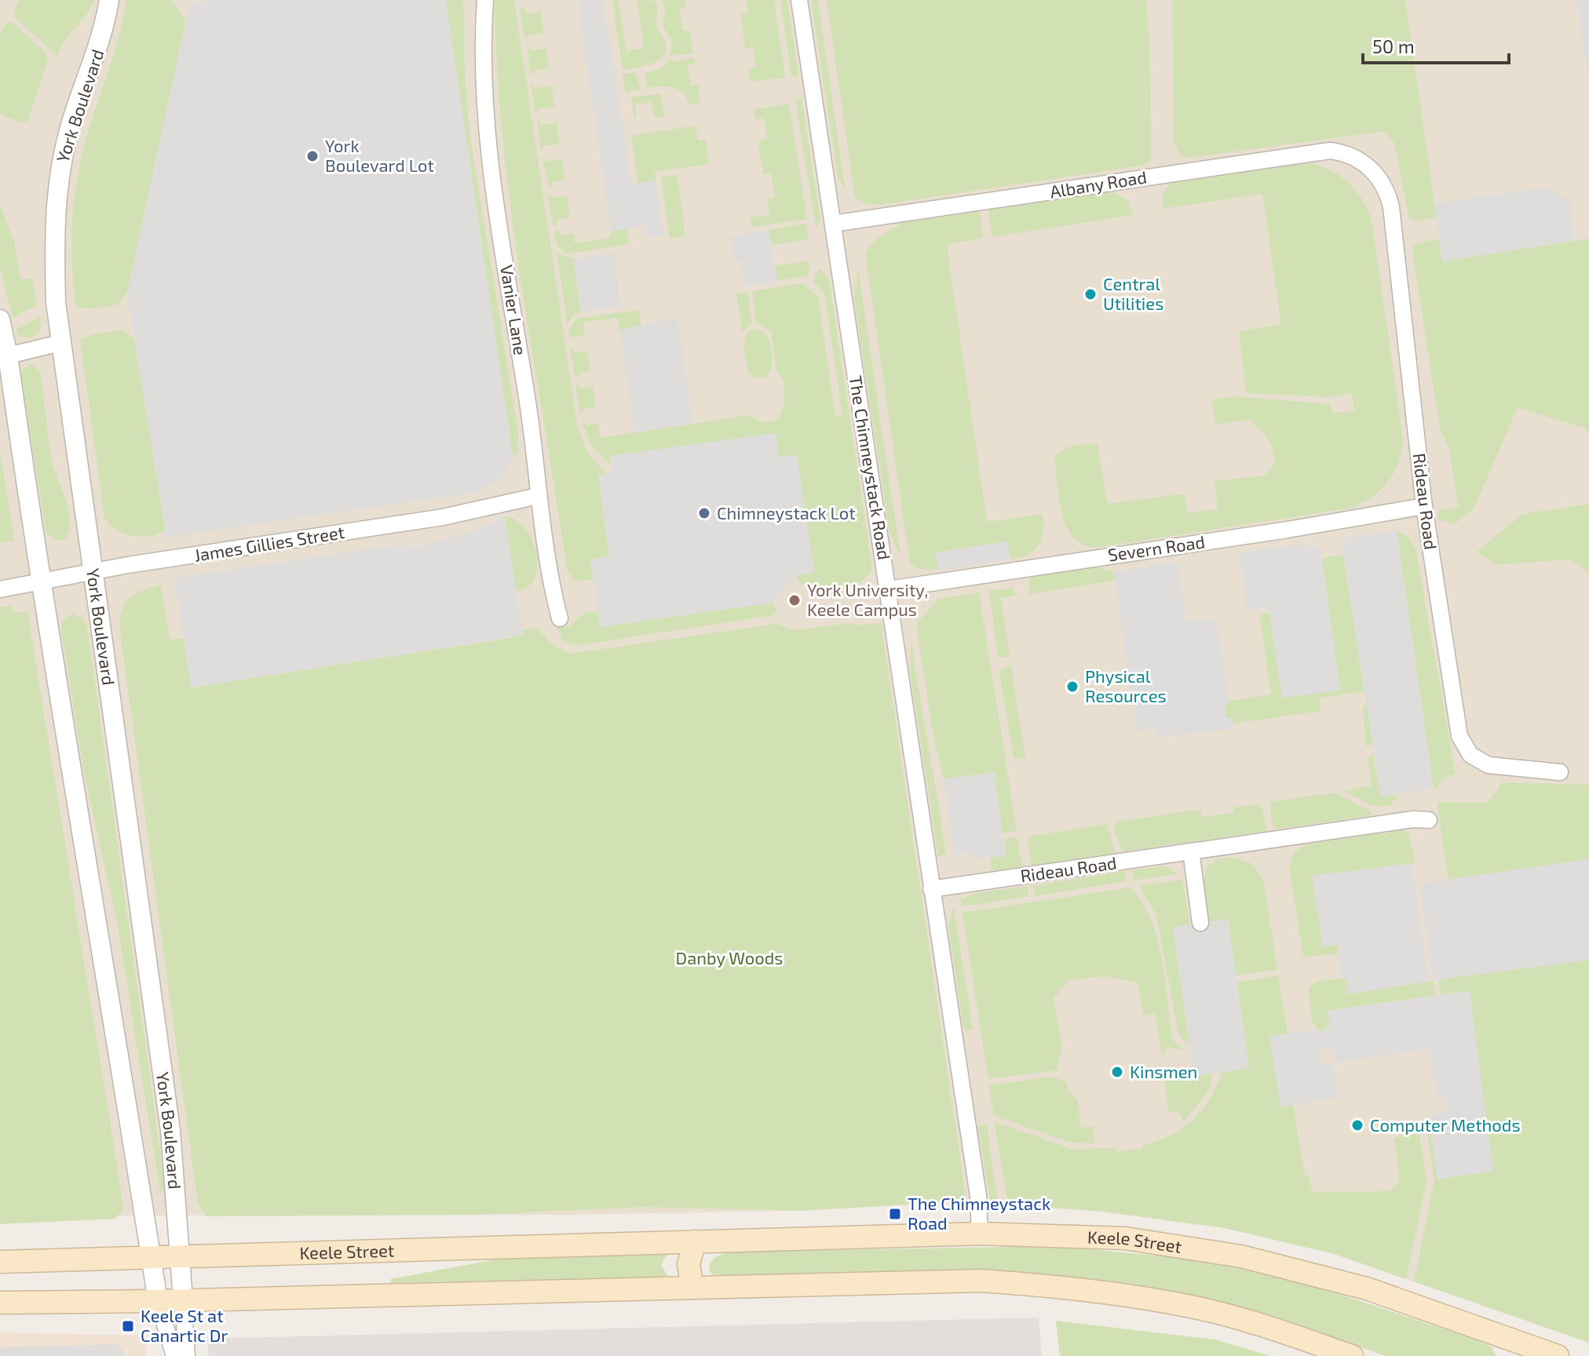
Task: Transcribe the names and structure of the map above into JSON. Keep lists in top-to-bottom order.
{
  "streets": {
    "main road": ["Keele Street"],
    "street": [
      "York Boulevard",
      "Albany Road",
      "Vanier Lane",
      "The Chimneystack Road",
      "Rideau Road",
      "James Gillies Street",
      "Severn Road"
    ]
  },
  "crossings": [
    ["York Boulevard", "James Gillies Street"],
    ["York Boulevard", "Keele Street"],
    ["Albany Road", "The Chimneystack Road"],
    ["Albany Road", "Rideau Road"],
    ["Vanier Lane", "James Gillies Street"],
    ["The Chimneystack Road", "Rideau Road"],
    ["The Chimneystack Road", "Severn Road"],
    ["The Chimneystack Road", "Keele Street"],
    ["Rideau Road", "Severn Road"]
  ],
  "parks": ["Danby Woods"],
  "places": {
    "other": [
      "York Boulevard Lot",
      "Central Utilities",
      "Chimneystack Lot",
      "York University, Keele Campus",
      "Physical Resources",
      "Kinsmen",
      "Computer Methods"
    ],
    "transit": ["The Chimneystack Road", "Keele St at Canartic Dr"]
  },
  "scale_bar": "50 m"
}
